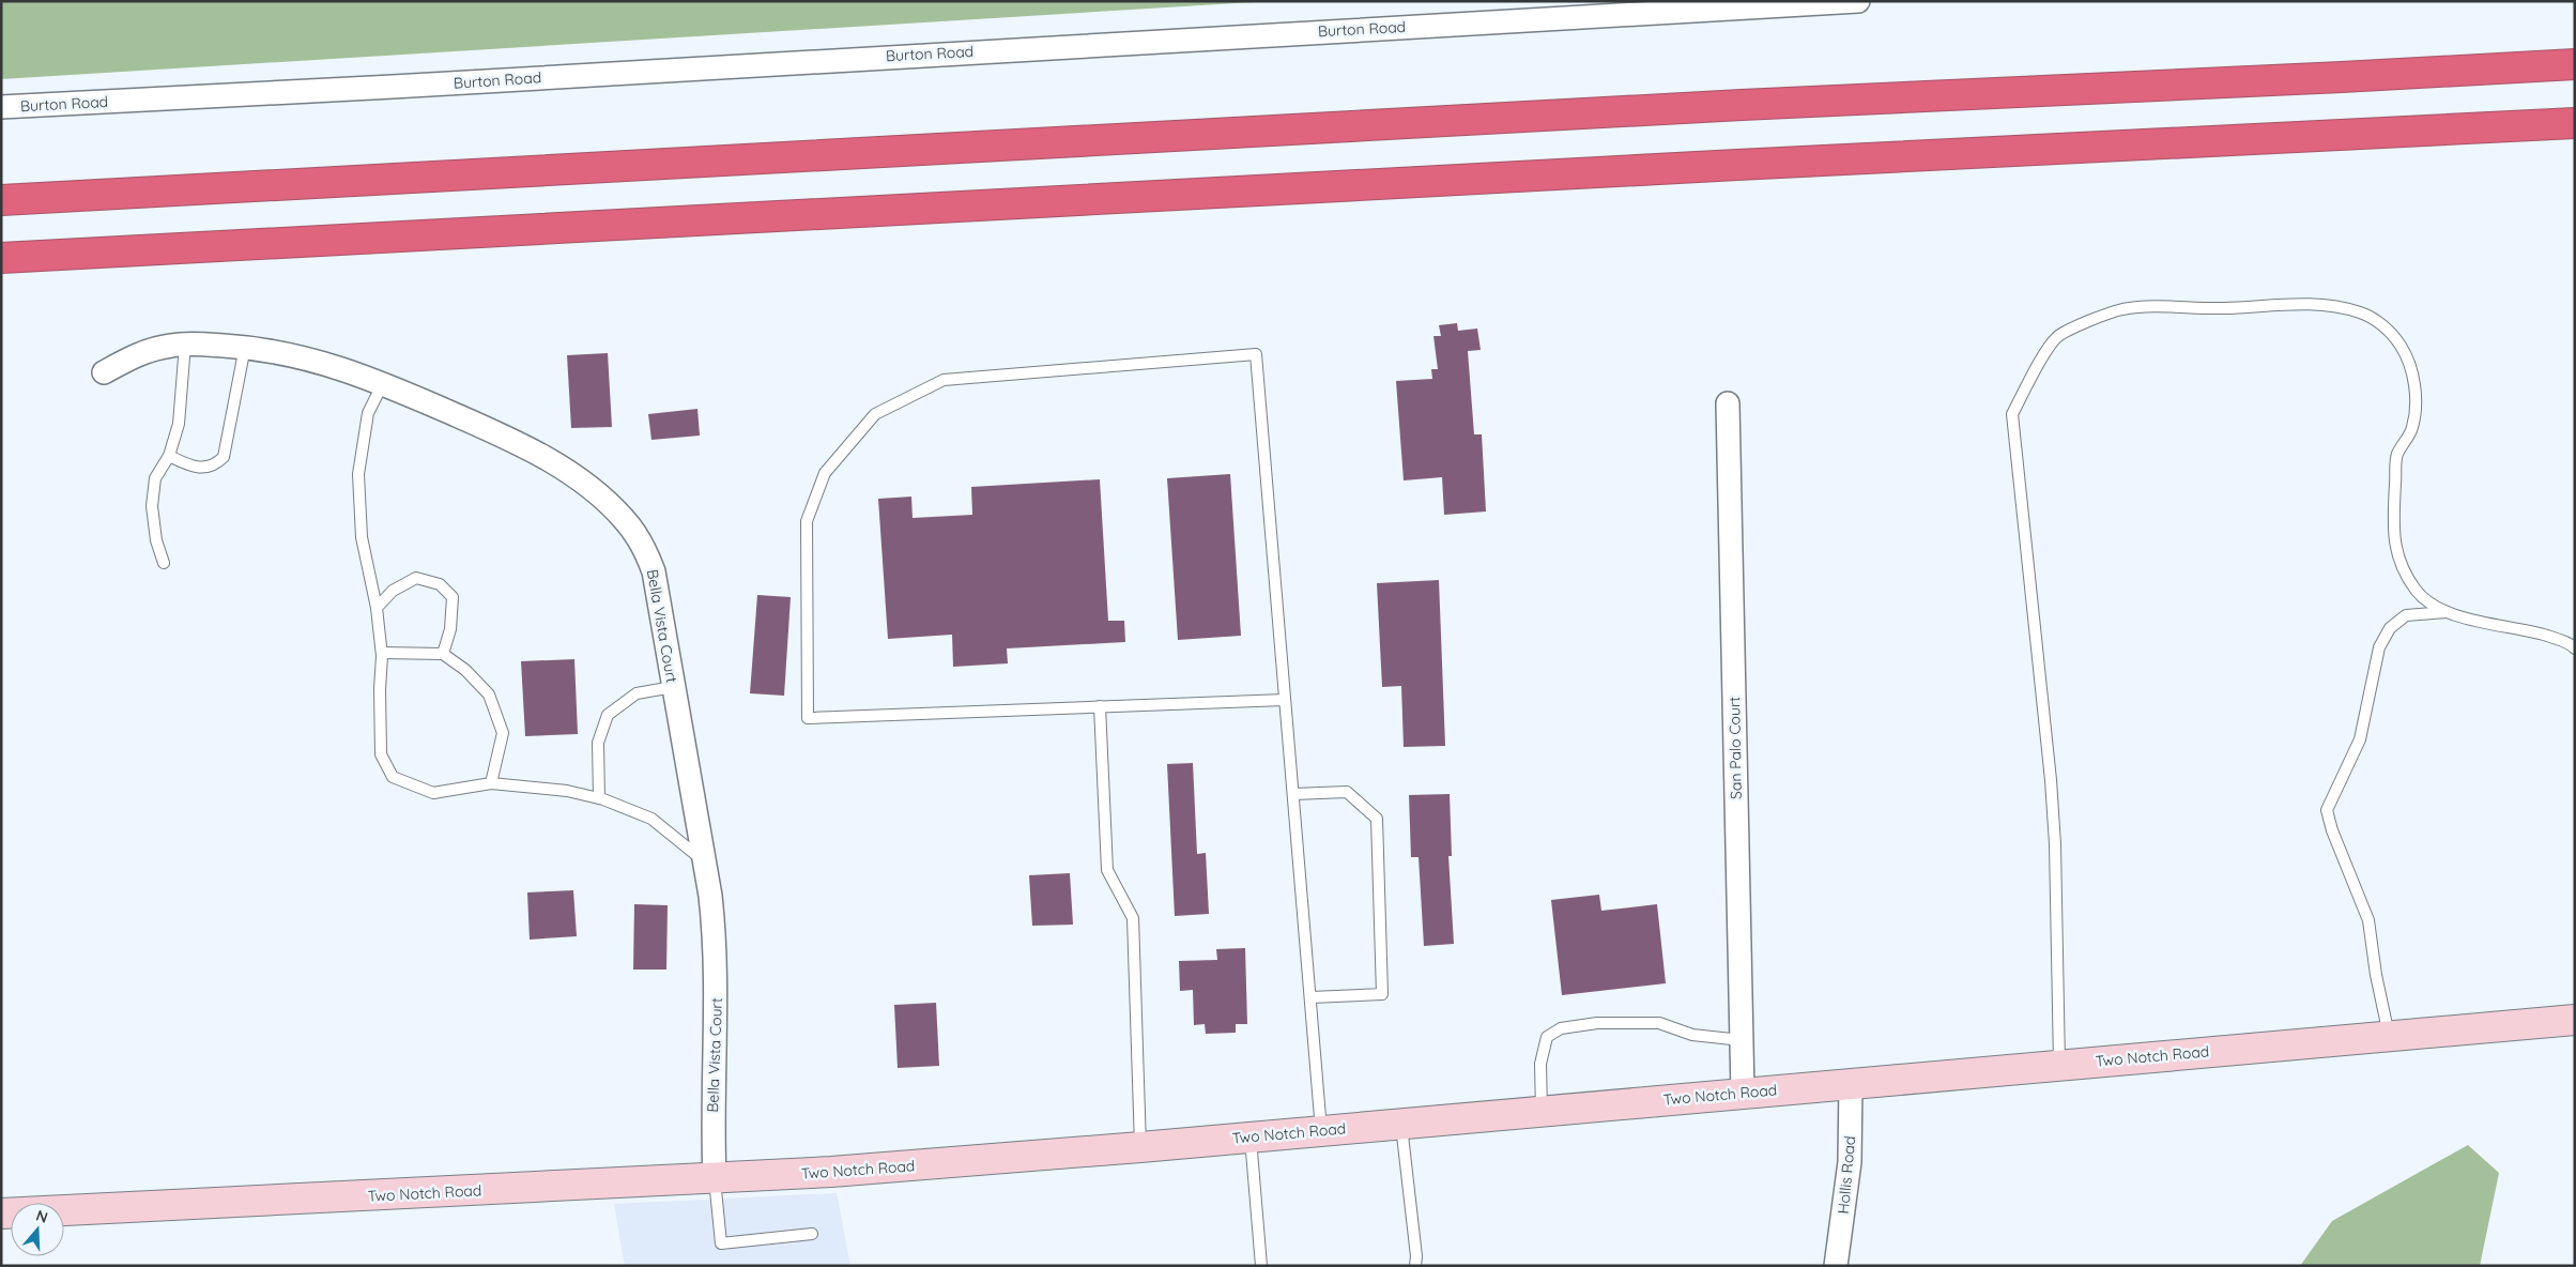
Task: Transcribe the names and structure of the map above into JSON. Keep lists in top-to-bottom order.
{
  "streets": {
    "street": [
      "Burton Road",
      "Bella Vista Court",
      "San Palo Court",
      "Two Notch Road",
      "Hollis Road"
    ]
  },
  "crossings": [
    ["Bella Vista Court", "Two Notch Road"],
    ["San Palo Court", "Two Notch Road"],
    ["Two Notch Road", "Hollis Road"]
  ],
  "north": "top"
}
